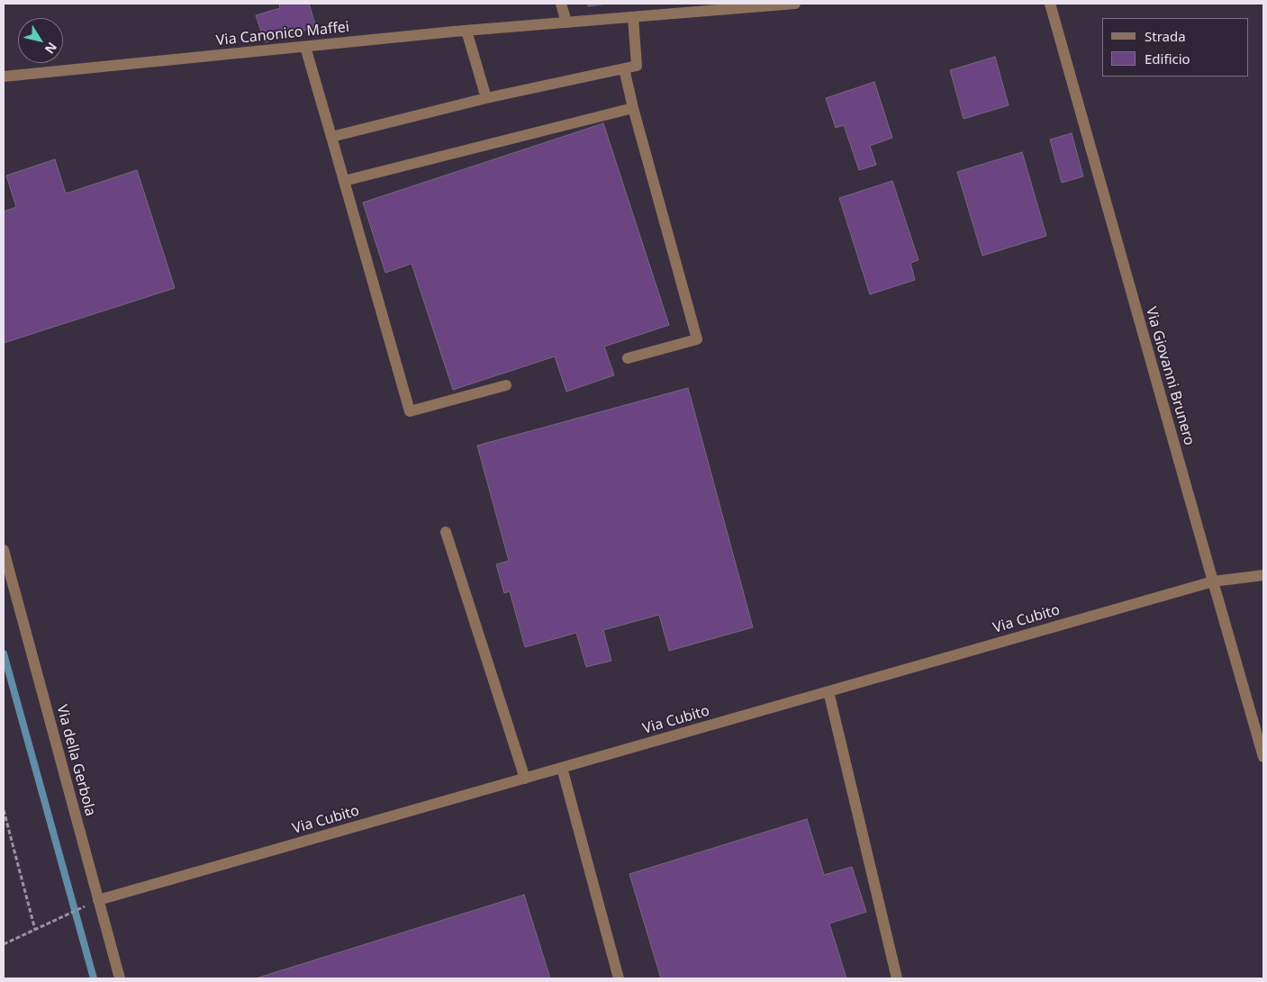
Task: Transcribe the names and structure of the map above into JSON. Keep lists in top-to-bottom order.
{
  "streets": {
    "street": [
      "Via Canonico Maffei",
      "Via Giovanni Brunero",
      "Via Cubito",
      "Via della Gerbola"
    ]
  },
  "crossings": [
    ["Via Giovanni Brunero", "Via Cubito"],
    ["Via Cubito", "Via della Gerbola"]
  ],
  "legend": ["Strada", "Edificio"],
  "north": "bottom right"
}
